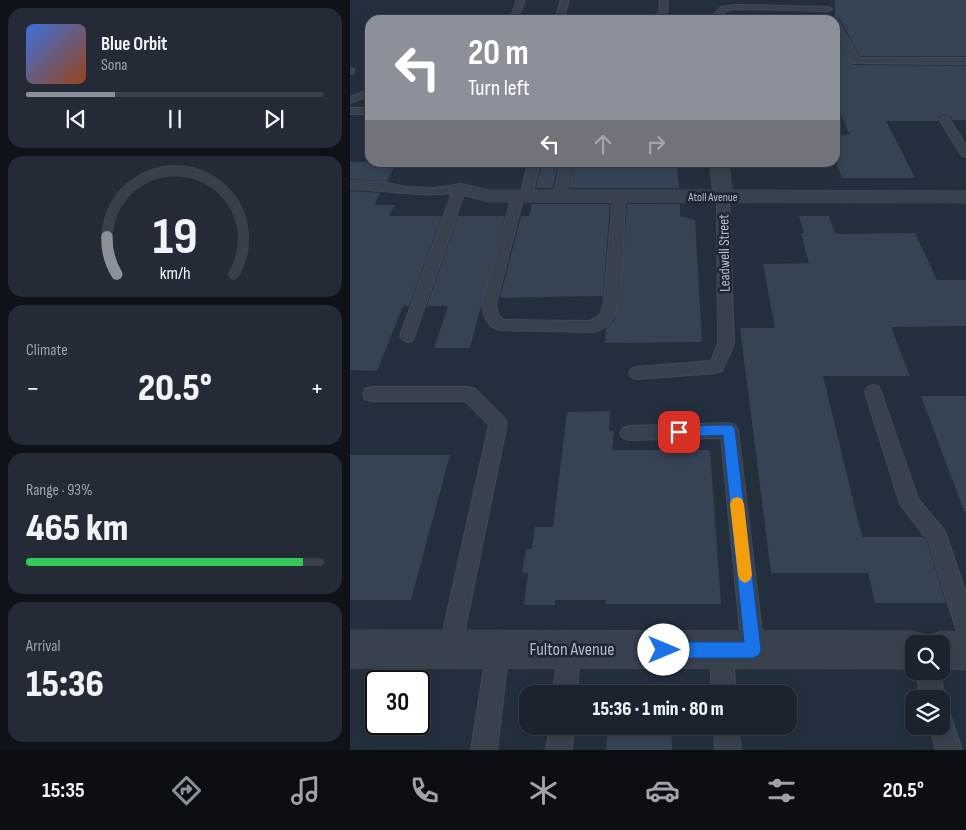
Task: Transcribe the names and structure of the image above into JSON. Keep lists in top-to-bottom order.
{
  "streets": {
    "street": ["Atoll Avenue", "Leadwell Street", "Fulton Avenue"]
  },
  "crossings": [
    ["Atoll Avenue", "Leadwell Street"]
  ],
  "page": {
    "turn": ["20 m", "Turn left"],
    "song": ["Blue Orbit", "Sona"],
    "tile": [
      "Climate",
      ["Range · 93%", "465 km"],
      ["Arrival", "15:36"]
    ],
    "heat": ["−", "20.5°", "+"],
    "limit": "30",
    "trip": "15:36 · 1 min · 80 m",
    "tabs": ["15:35", "20.5°"],
    "gauge": ["19", "km/h"]
  }
}
